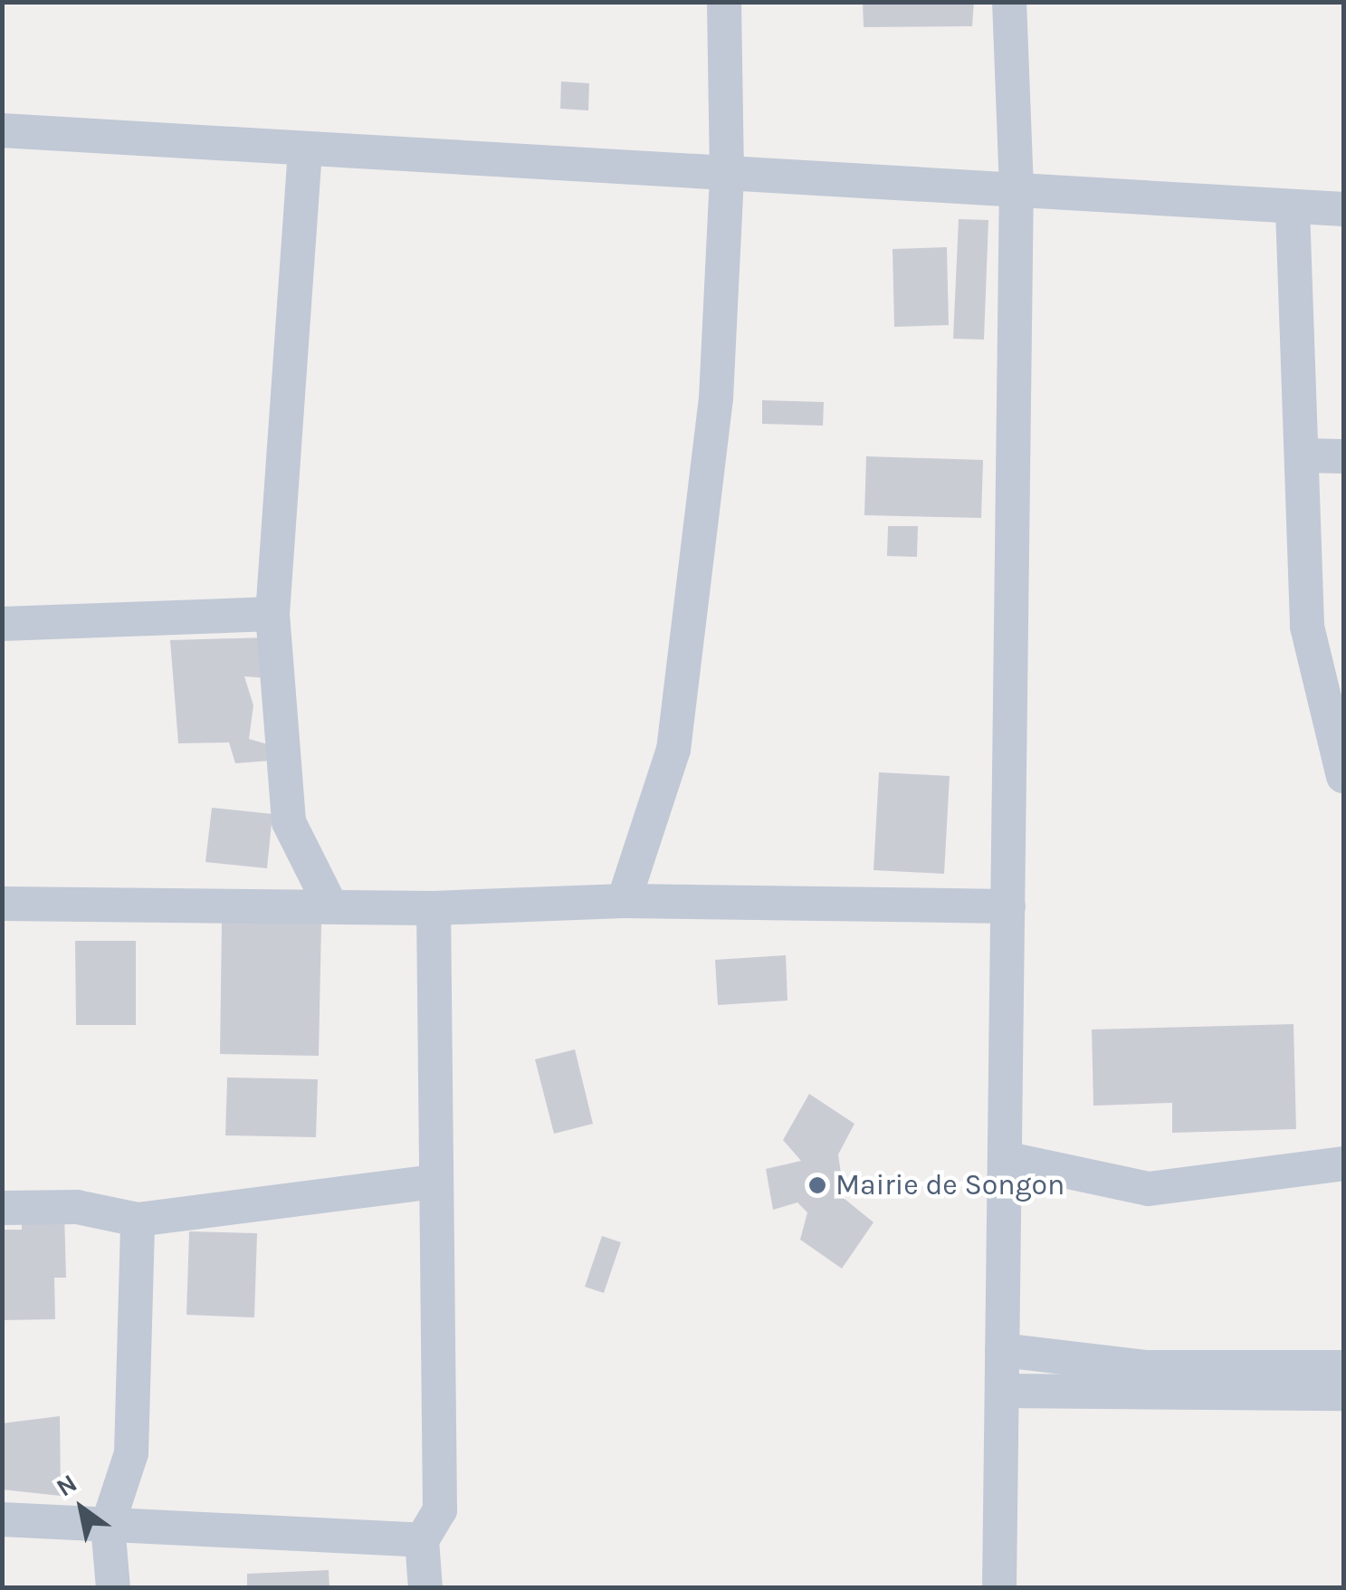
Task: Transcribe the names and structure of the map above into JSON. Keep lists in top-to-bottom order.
{
  "places": ["Mairie de Songon"],
  "north": "top left"
}
